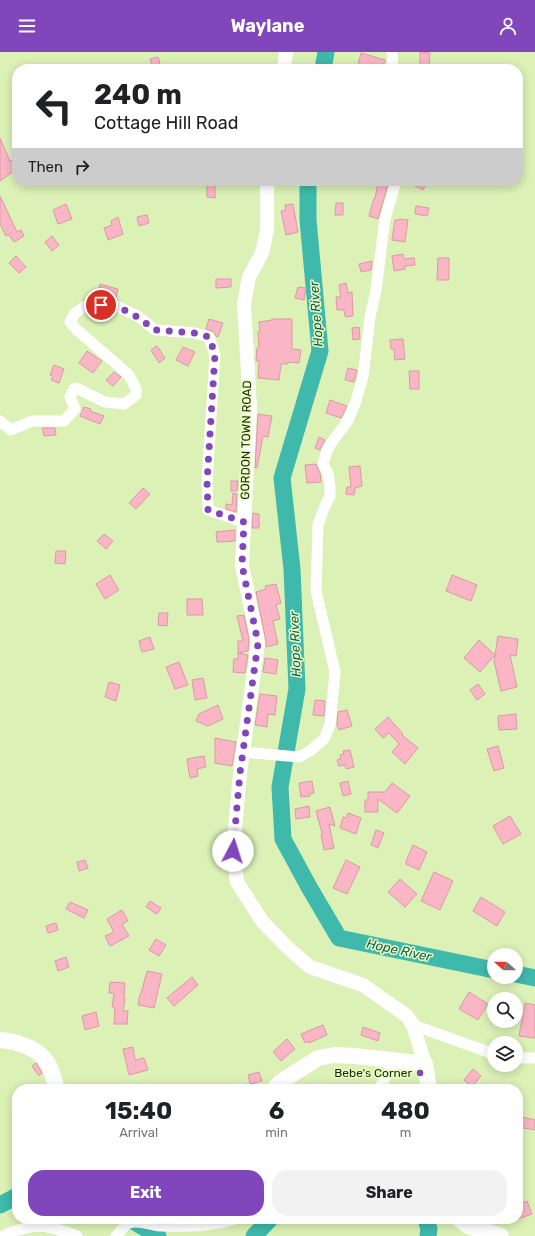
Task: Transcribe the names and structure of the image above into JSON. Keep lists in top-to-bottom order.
{
  "streets": {
    "street": ["GORDON TOWN ROAD"]
  },
  "water": ["Hope River"],
  "places": ["Bebe's Corner"],
  "north": "left",
  "page": {
    "header": "Waylane",
    "turn": ["240 m", "Cottage Hill Road"],
    "then": "Then",
    "eta": [
      "15:40",
      "Arrival",
      "6",
      "min",
      "480",
      "m"
    ],
    "buttons": ["Exit", "Share"]
  }
}
